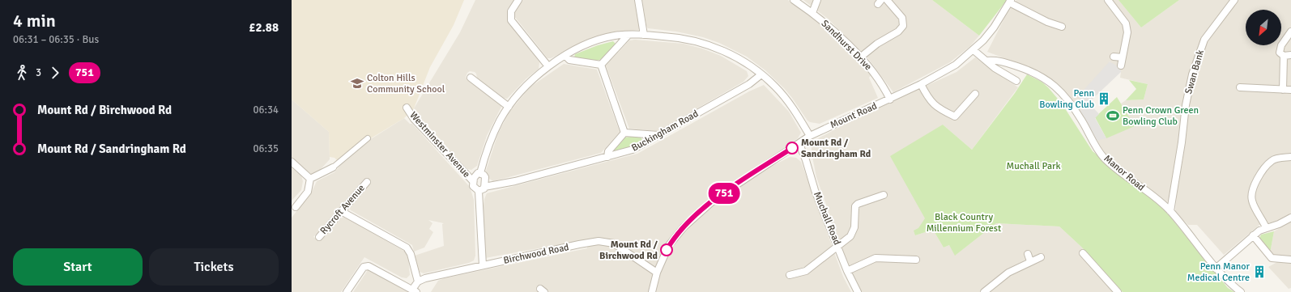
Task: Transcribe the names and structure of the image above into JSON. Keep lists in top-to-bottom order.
{
  "streets": {
    "street": [
      "Sandhurst Drive",
      "Swan Bank",
      "Mount Road",
      "Buckingham Road",
      "Westminster Avenue",
      "Manor Road",
      "Rycroft Avenue",
      "Muchall Road",
      "Birchwood Road"
    ]
  },
  "crossings": [
    ["Sandhurst Drive", "Mount Road"],
    ["Swan Bank", "Manor Road"],
    ["Mount Road", "Muchall Road"],
    ["Mount Road", "Birchwood Road"],
    ["Buckingham Road", "Westminster Avenue"]
  ],
  "parks": ["Muchall Park", "Black Country Millennium Forest"],
  "places": {
    "school or university": ["Colton Hills Community School"],
    "building": ["Penn Bowling Club", "Penn Manor Medical Centre"],
    "sports": ["Penn Crown Green Bowling Club"],
    "other": ["Mount Rd / Sandringham Rd", "Mount Rd / Birchwood Rd"]
  },
  "lines": ["bus line 751"],
  "north": "bottom left",
  "page": {
    "heading": ["4 min", "06:31 – 06:35 · Bus", "£2.88"],
    "on_map": "751",
    "legs": ["3", "751"],
    "list": [
      {
        "name": "Mount Rd / Birchwood Rd",
        "value": "06:34"
      },
      {
        "name": "Mount Rd / Sandringham Rd",
        "value": "06:35"
      }
    ],
    "buttons": ["Start", "Tickets"]
  }
}
